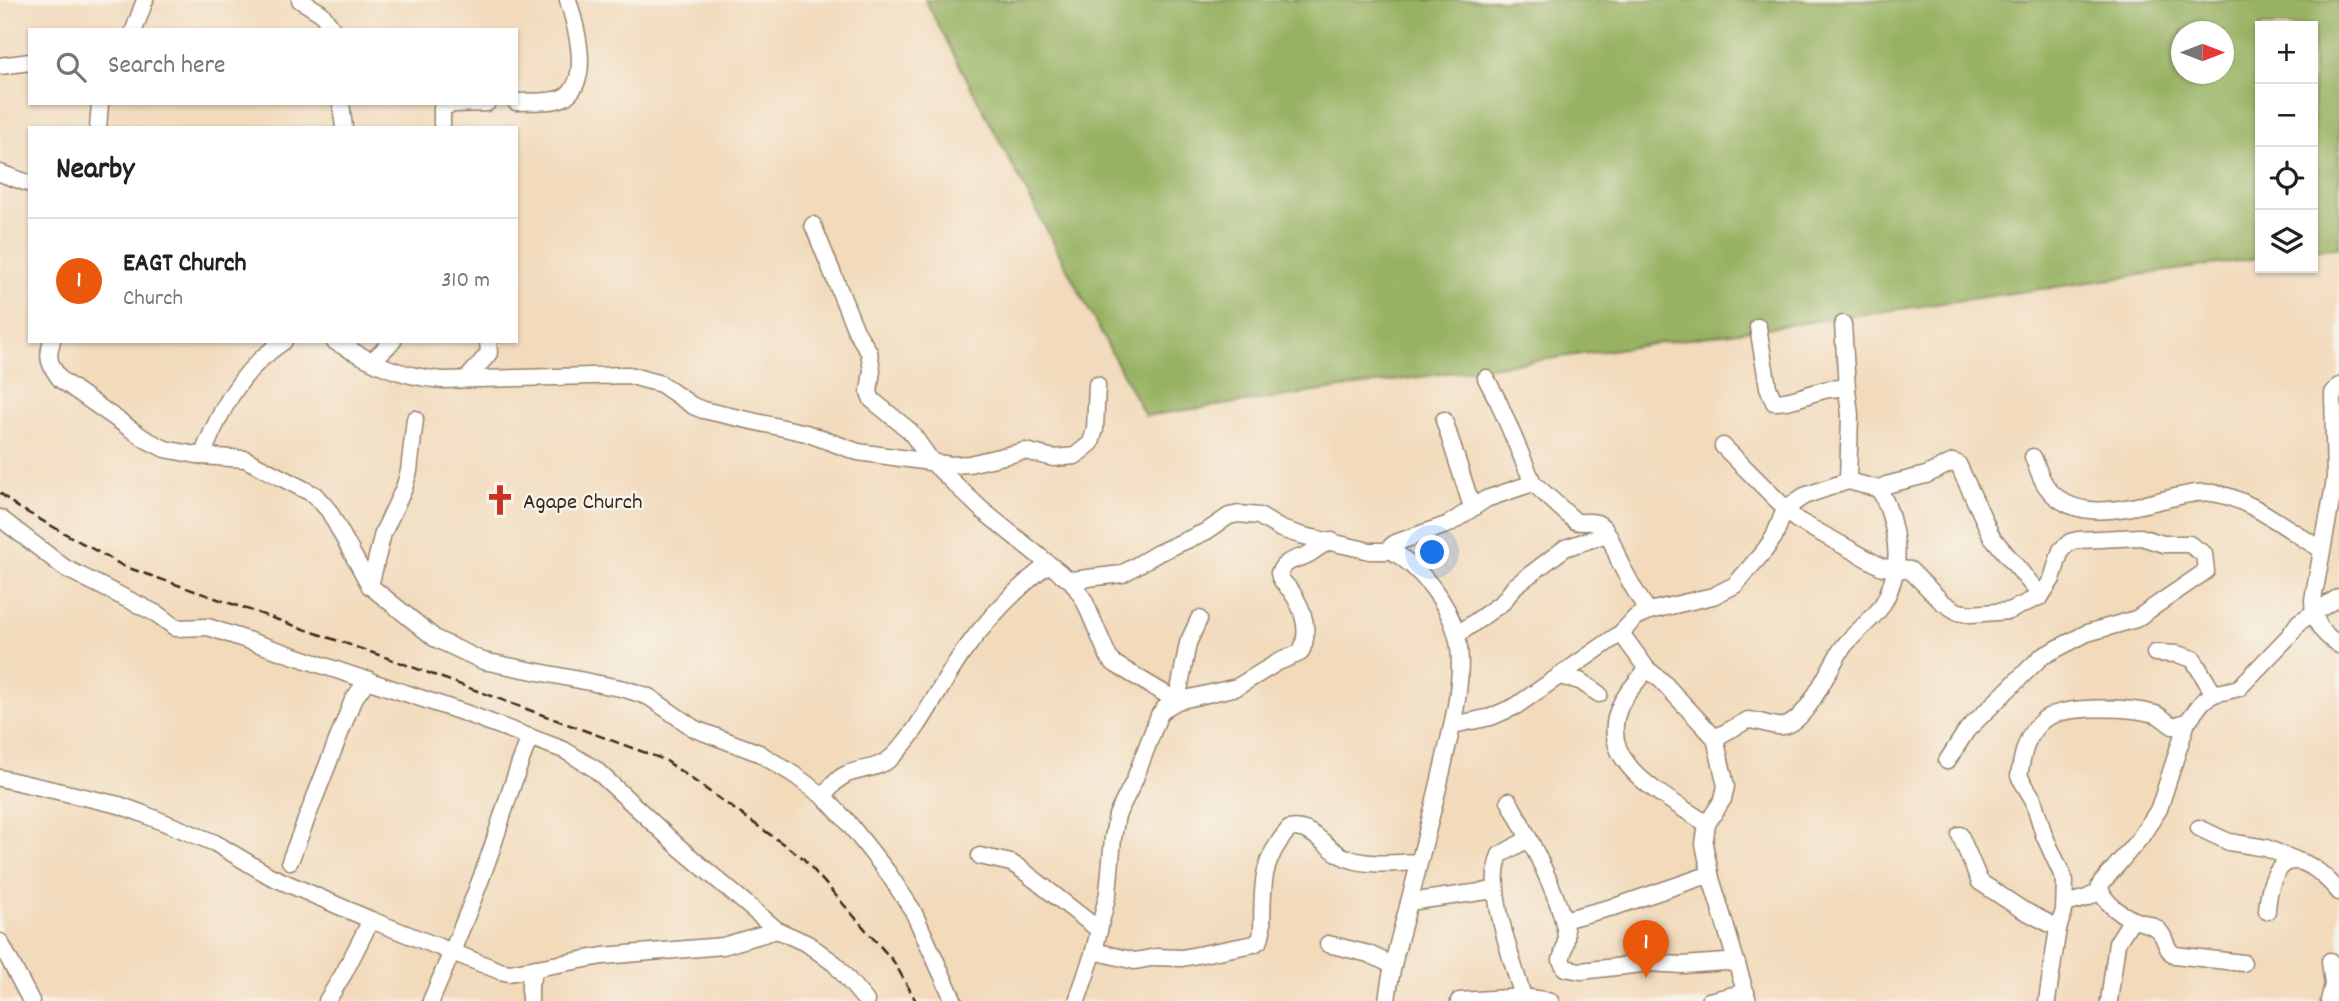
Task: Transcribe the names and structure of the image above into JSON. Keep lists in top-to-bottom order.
{
  "places": {
    "church": ["Agape Church"]
  },
  "north": "right",
  "page": {
    "map_buttons": ["+", "−"],
    "search": "Search here",
    "heading": "Nearby",
    "list": [
      {
        "mark": "1",
        "name": "EAGT Church",
        "note": "Church",
        "value": "310 m"
      }
    ],
    "pins": "1"
  }
}
